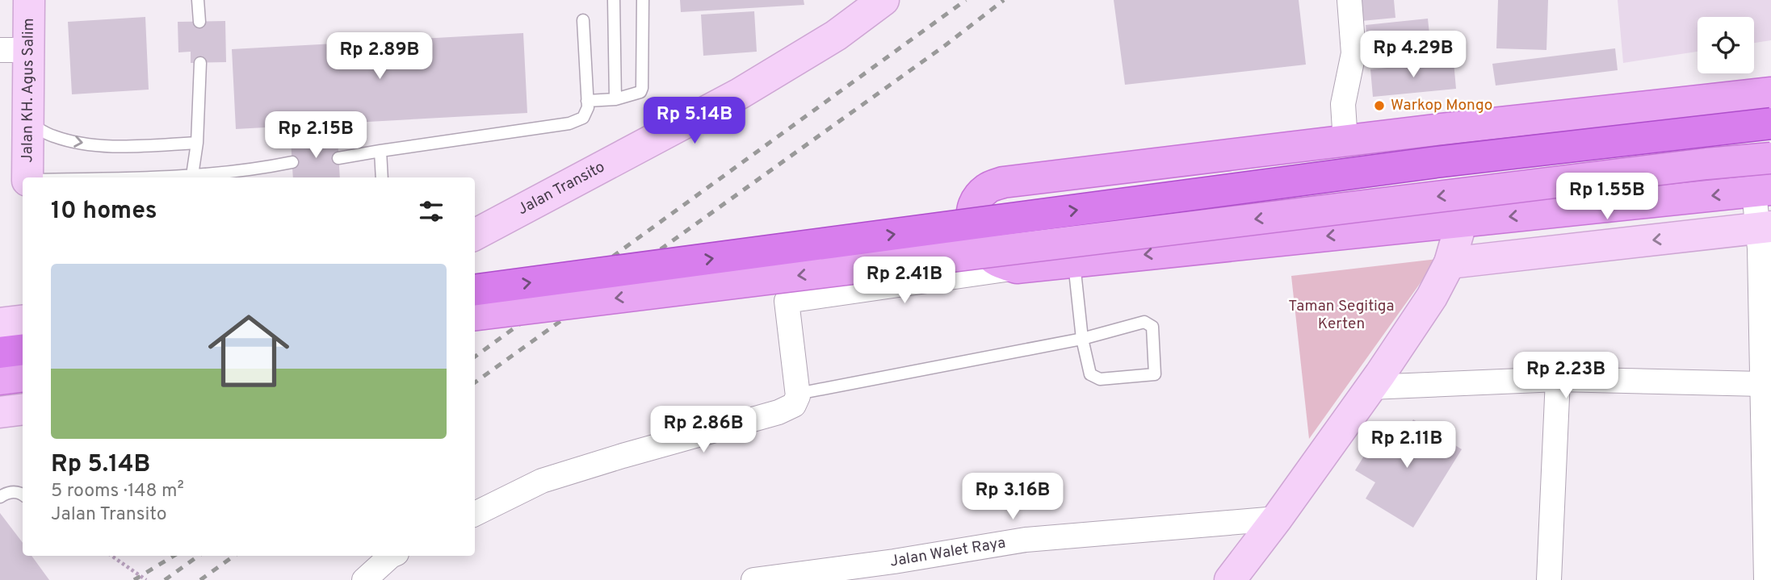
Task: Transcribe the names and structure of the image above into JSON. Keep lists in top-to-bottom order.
{
  "streets": {
    "main road": ["Jalan KH. Agus Salim", "Jalan Transito"],
    "street": ["Jalan Walet Raya"]
  },
  "parks": ["Taman Segitiga Kerten"],
  "places": ["Warkop Mongo"],
  "page": {
    "price": [
      "Rp 4.29B",
      "Rp 2.89B",
      "Rp 5.14B",
      "Rp 2.15B",
      "Rp 1.55B",
      "Rp 2.41B",
      "Rp 2.23B",
      "Rp 2.86B",
      "Rp 2.11B",
      "Rp 3.16B"
    ],
    "heading": "10 homes",
    "list": [
      {
        "name": "Rp 5.14B",
        "note": "5 rooms · 148 m² · Jalan Transito"
      }
    ]
  }
}
